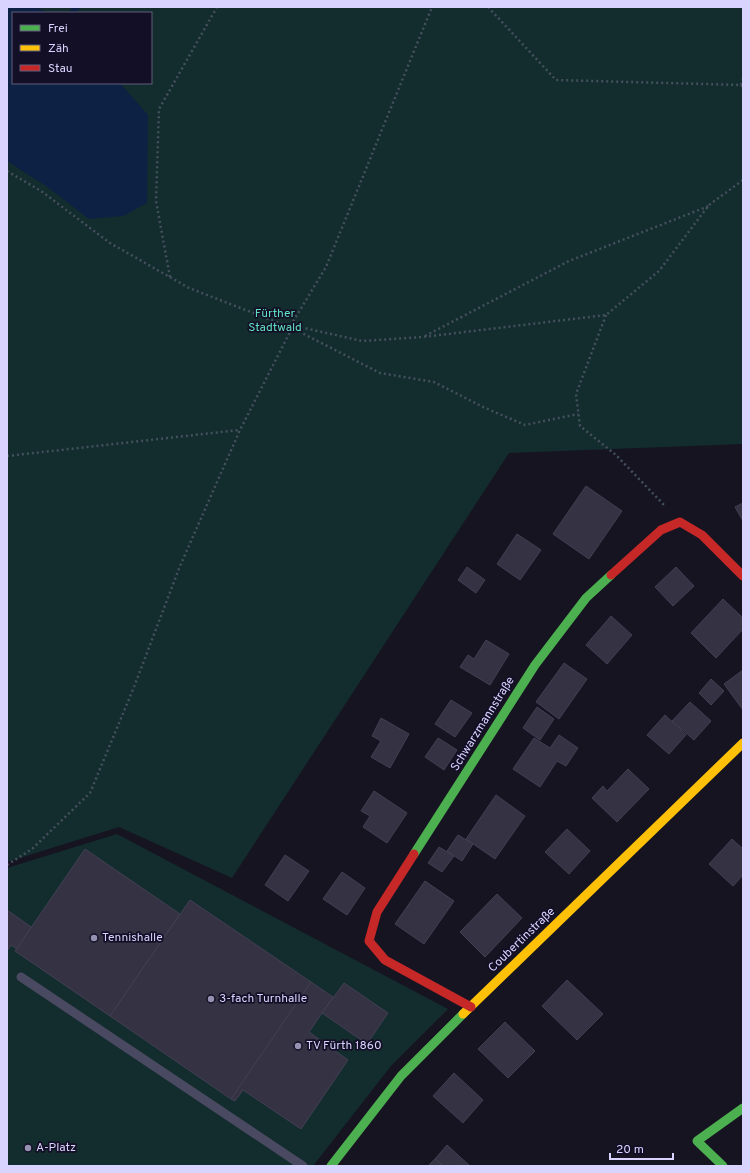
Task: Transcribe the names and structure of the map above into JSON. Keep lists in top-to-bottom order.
{
  "streets": {
    "street": ["Schwarzmannstraße", "Coubertinstraße"]
  },
  "crossings": [
    ["Schwarzmannstraße", "Coubertinstraße"]
  ],
  "parks": ["Fürther Stadtwald"],
  "places": [
    "Tennishalle",
    "3-fach Turnhalle",
    "TV Fürth 1860",
    "A-Platz"
  ],
  "legend": ["Frei", "Zäh", "Stau"],
  "scale_bar": "20 m"
}
